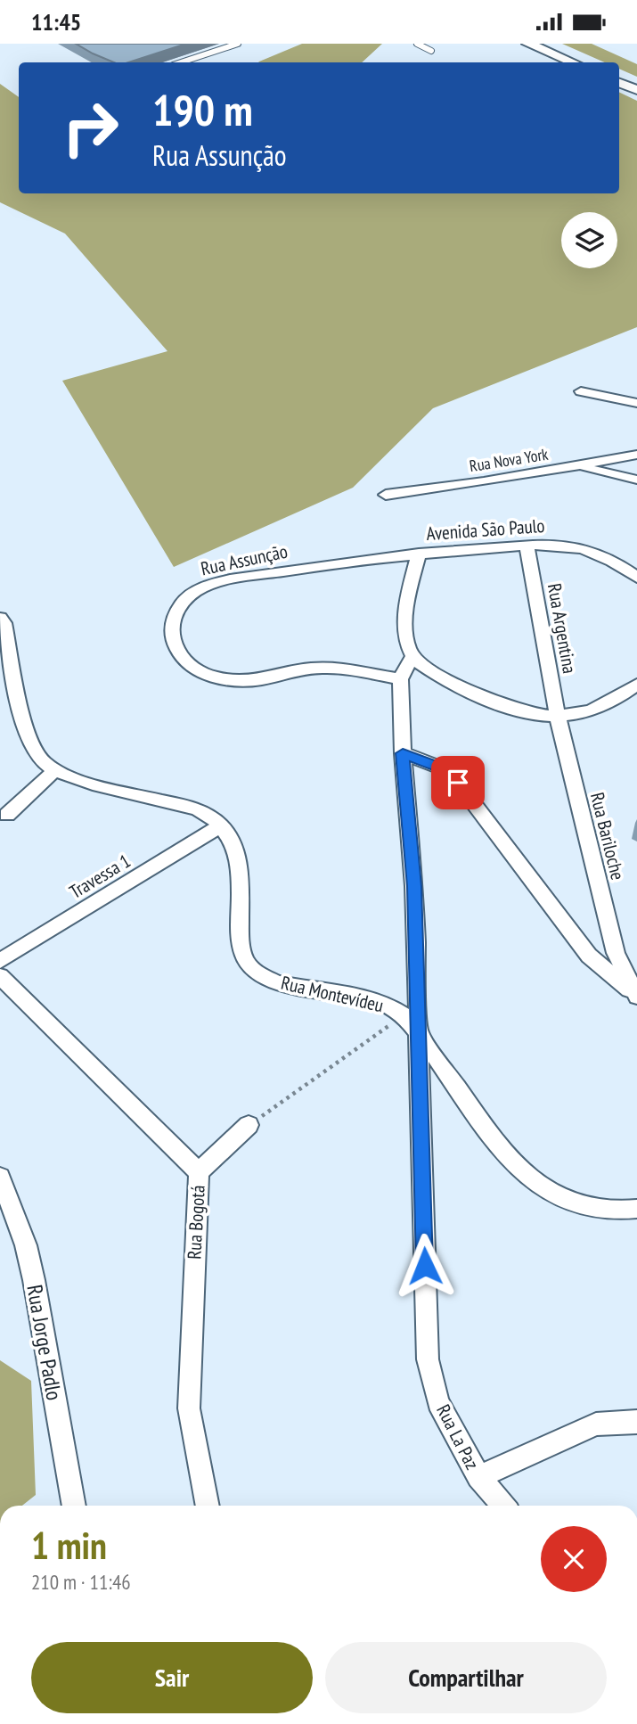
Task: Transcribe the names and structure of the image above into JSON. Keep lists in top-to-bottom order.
{
  "streets": {
    "street": [
      "Rua Nova York",
      "Avenida São Paulo",
      "Rua Assunção",
      "Rua Argentina",
      "Rua Bariloche",
      "Travessa 1",
      "Rua Montevídeu",
      "Rua Bogotá",
      "Rua Jorge Padlo",
      "Rua La Paz"
    ]
  },
  "crossings": [
    ["Avenida São Paulo", "Rua Assunção"],
    ["Avenida São Paulo", "Rua Argentina"],
    ["Rua Argentina", "Rua Bariloche"],
    ["Travessa 1", "Rua Montevídeu"],
    ["Rua Montevídeu", "Rua La Paz"]
  ],
  "page": {
    "status": "11:45",
    "turn": ["190 m", "Rua Assunção"],
    "heading": ["1 min", "210 m · 11:46"],
    "buttons": ["Sair", "Compartilhar"]
  }
}
